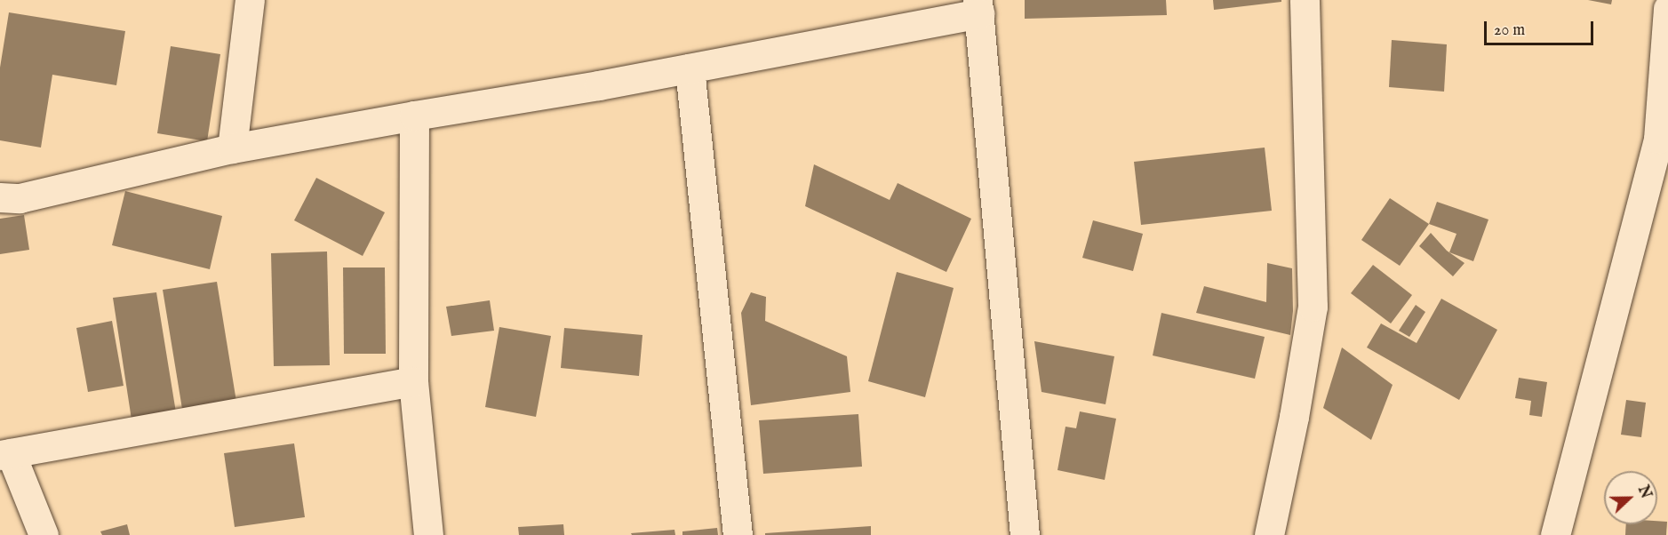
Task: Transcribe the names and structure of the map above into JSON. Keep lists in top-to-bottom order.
{
  "scale_bar": "20 m",
  "north": "right"
}
